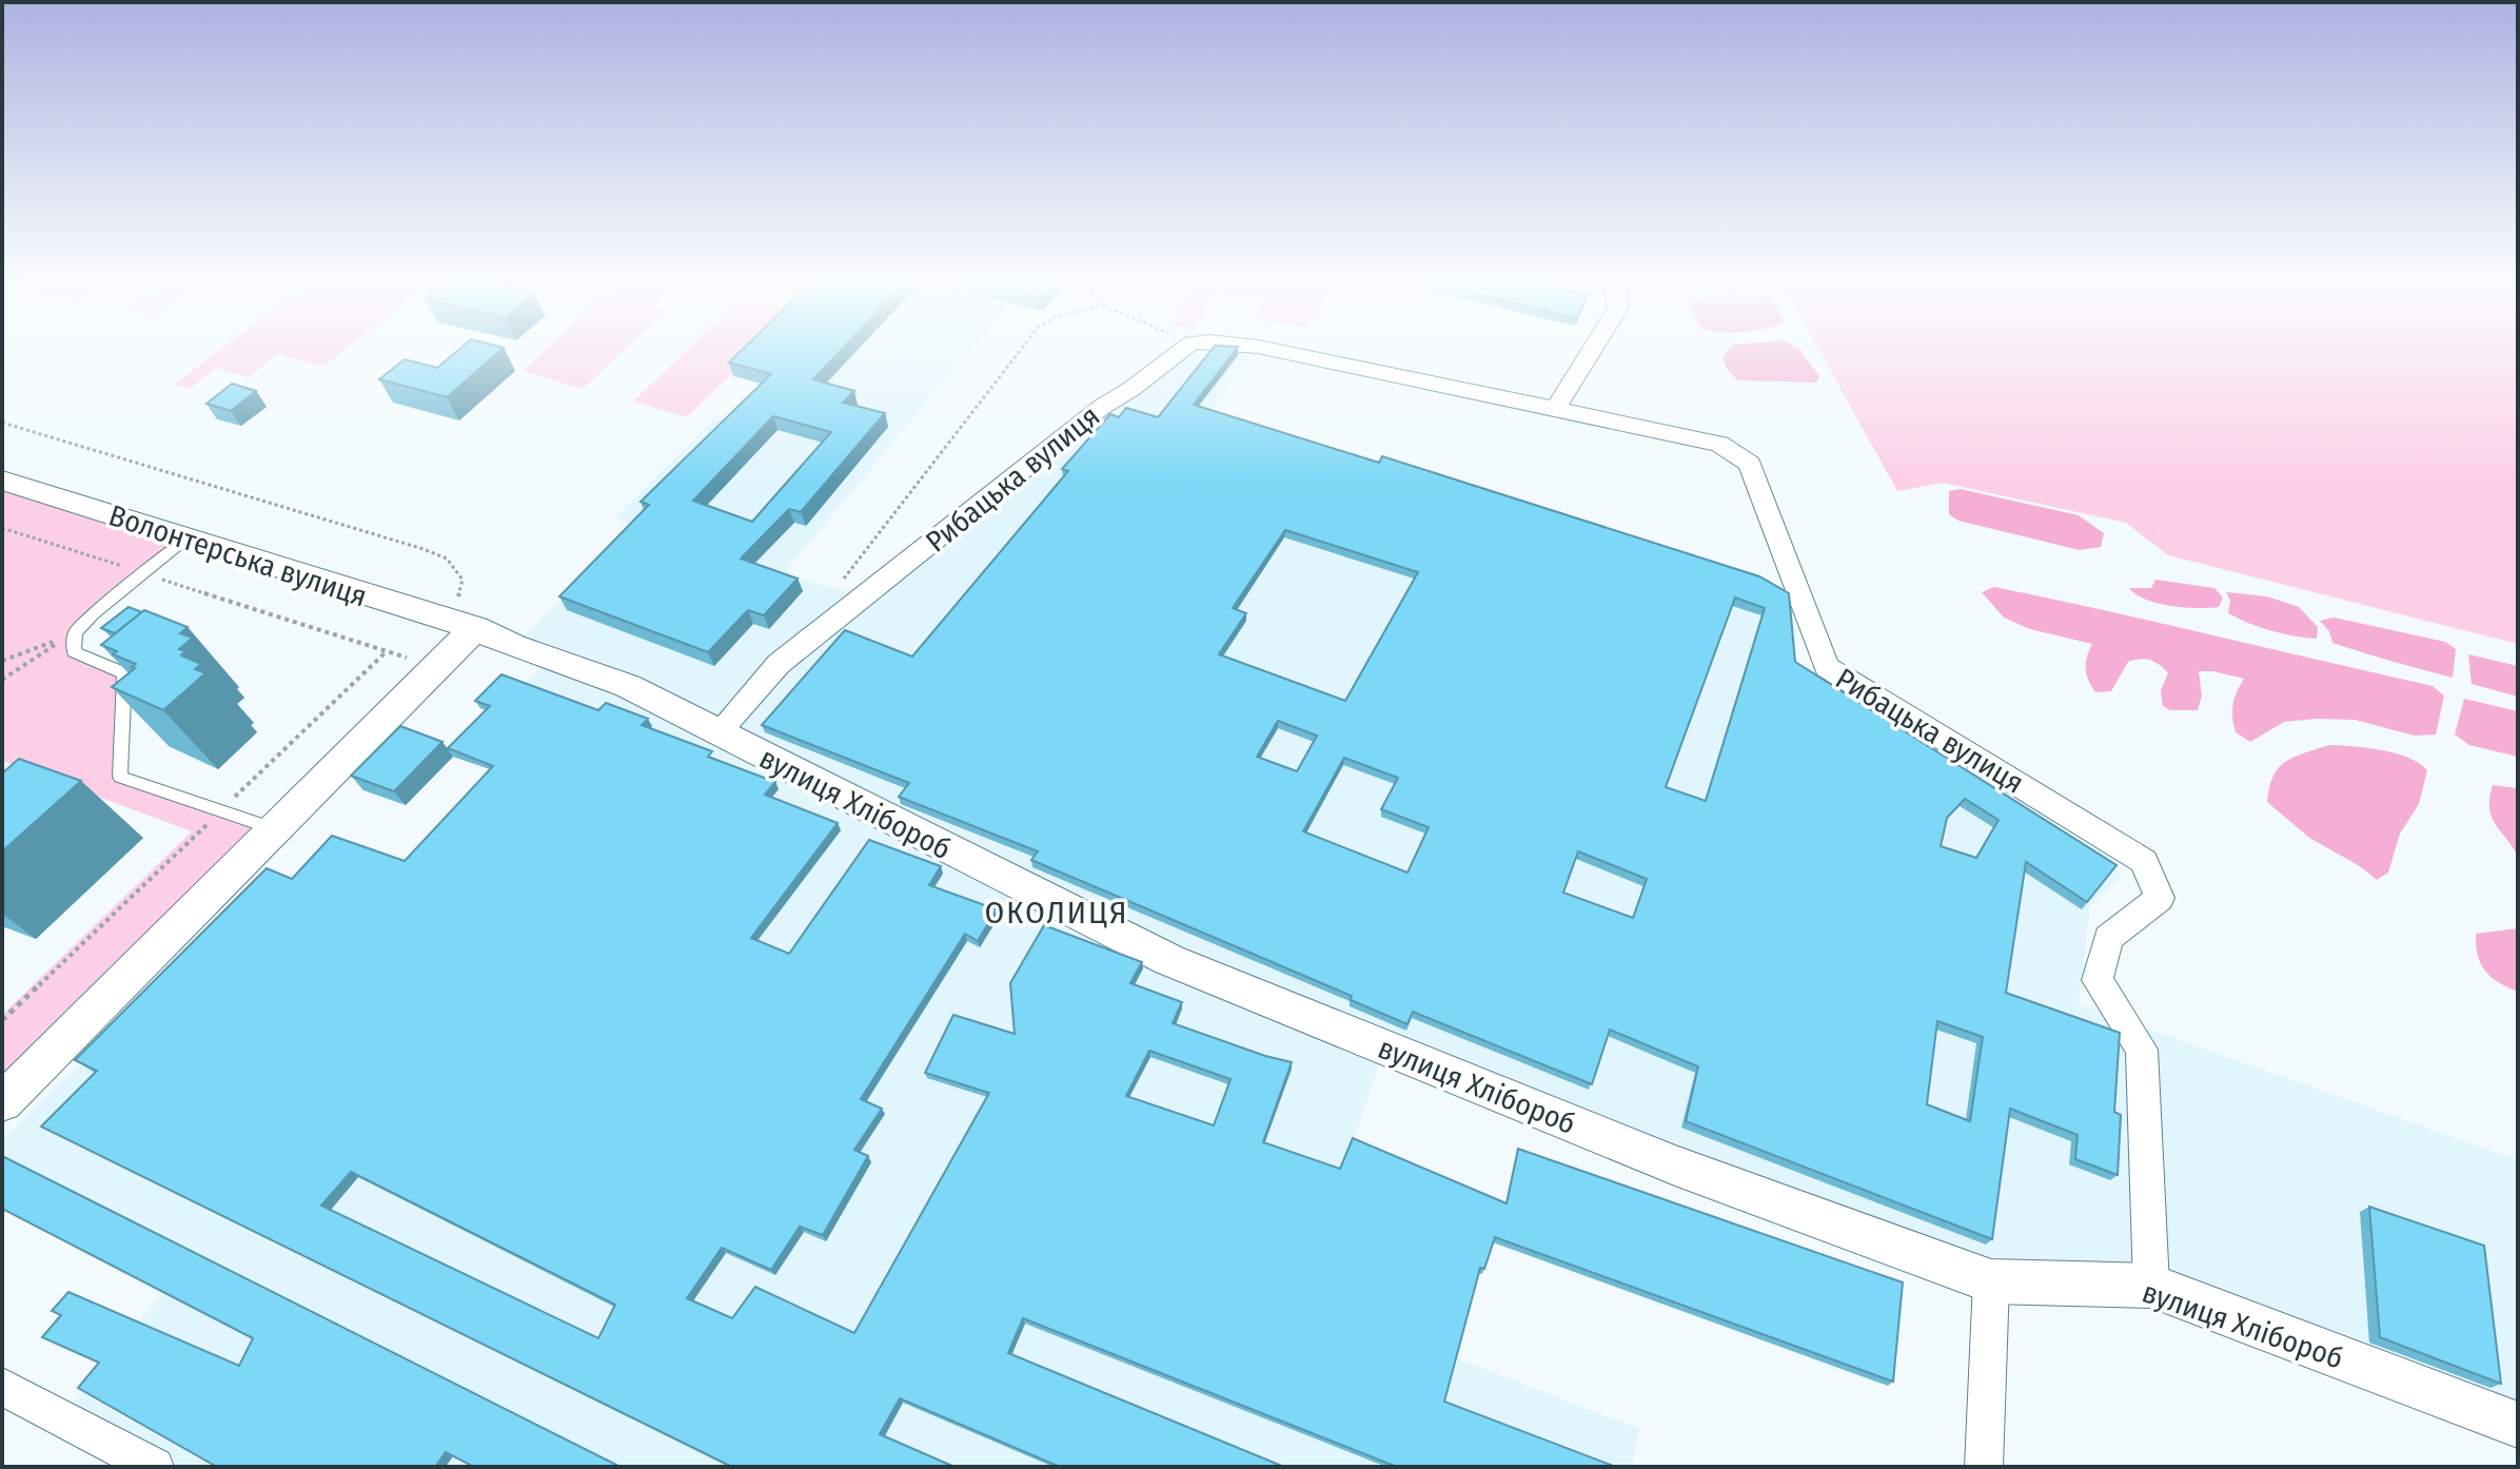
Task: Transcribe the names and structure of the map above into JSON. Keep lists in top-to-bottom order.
{
  "streets": {
    "street": ["Рибацька вулиця", "Волонтерська вулиця", "вулиця Хлібороб"]
  },
  "crossings": [
    ["Рибацька вулиця", "вулиця Хлібороб"],
    ["Волонтерська вулиця", "вулиця Хлібороб"]
  ],
  "districts": ["ОКОЛИЦЯ"]
}
